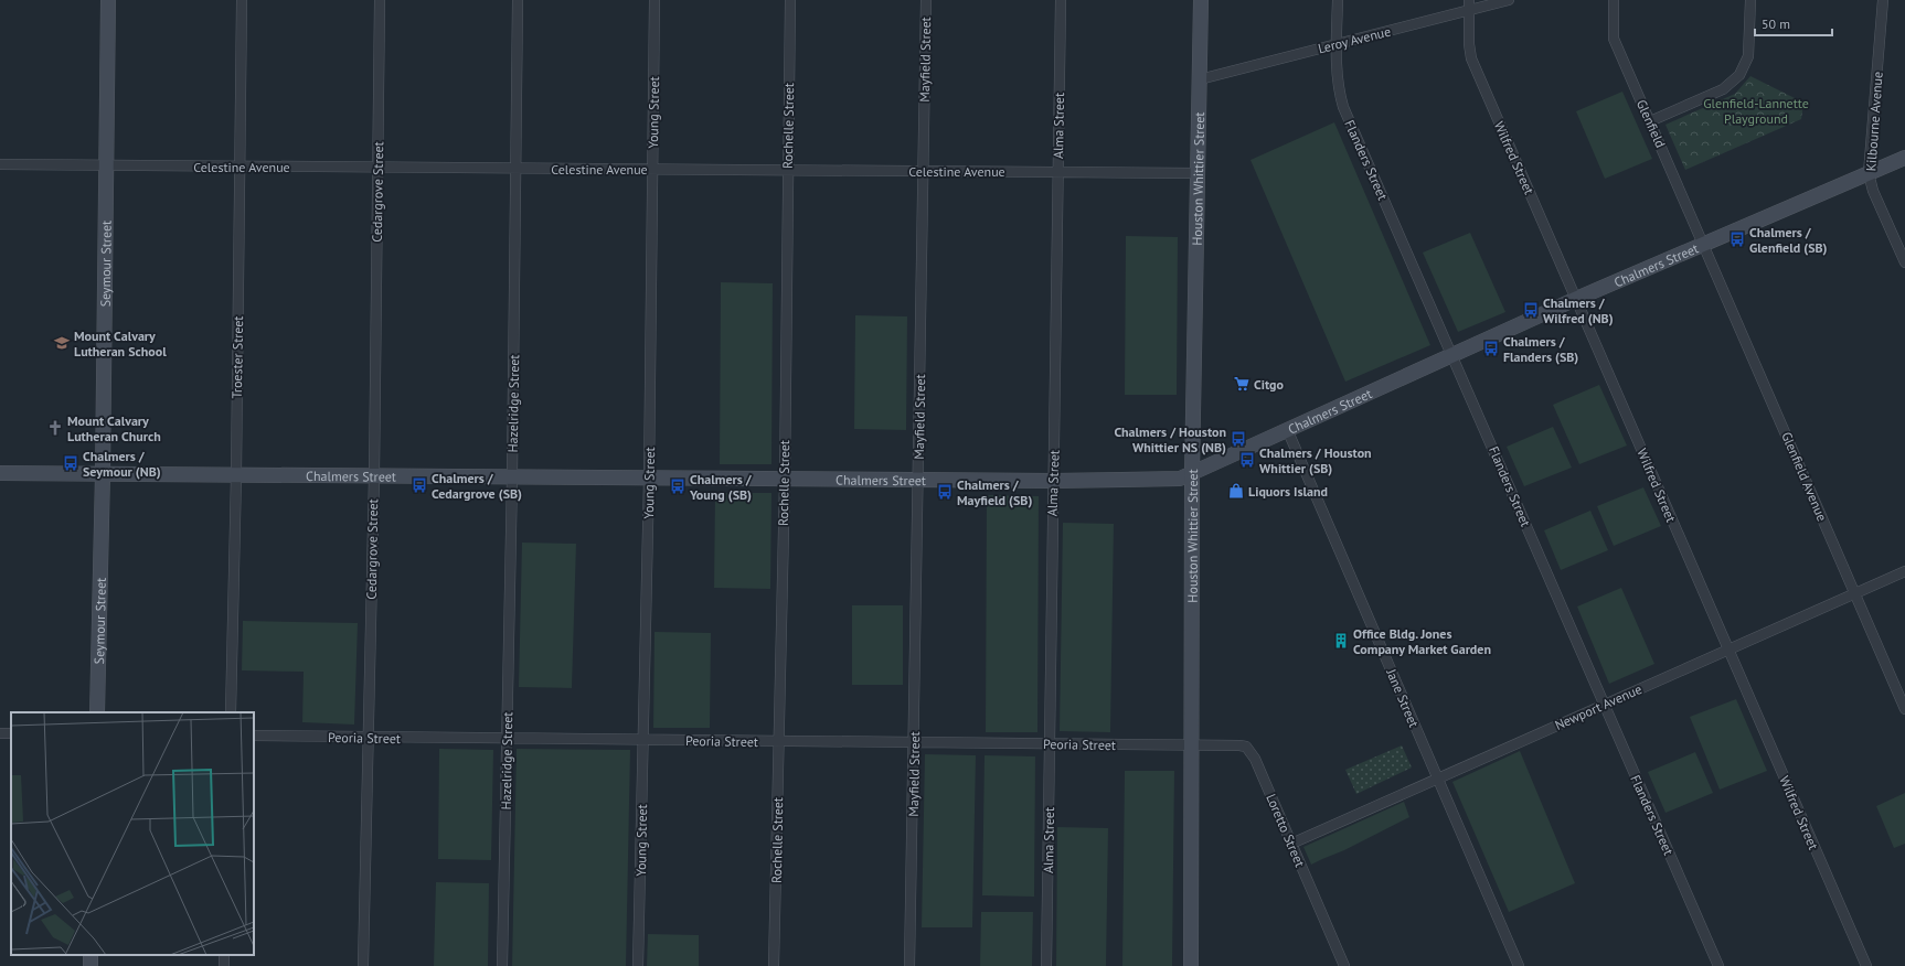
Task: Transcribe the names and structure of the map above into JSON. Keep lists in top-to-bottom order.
{
  "streets": {
    "street": [
      "Leroy Avenue",
      "Mayfield Street",
      "Young Street",
      "Kilbourne Avenue",
      "Glenfield",
      "Rochelle Street",
      "Alma Street",
      "Wilfred Street",
      "Flanders Street",
      "Celestine Avenue",
      "Houston Whittier Street",
      "Cedargrove Street",
      "Seymour Street",
      "Chalmers Street",
      "Troester Street",
      "Hazelridge Street",
      "Glenfield Avenue",
      "Jane Street",
      "Newport Avenue",
      "Peoria Street",
      "Loretto Street"
    ]
  },
  "crossings": [
    ["Leroy Avenue", "Wilfred Street"],
    ["Leroy Avenue", "Flanders Street"],
    ["Leroy Avenue", "Houston Whittier Street"],
    ["Mayfield Street", "Celestine Avenue"],
    ["Mayfield Street", "Chalmers Street"],
    ["Mayfield Street", "Peoria Street"],
    ["Young Street", "Celestine Avenue"],
    ["Young Street", "Chalmers Street"],
    ["Young Street", "Peoria Street"],
    ["Kilbourne Avenue", "Chalmers Street"],
    ["Glenfield", "Chalmers Street"],
    ["Glenfield", "Glenfield Avenue"],
    ["Rochelle Street", "Celestine Avenue"],
    ["Rochelle Street", "Chalmers Street"],
    ["Rochelle Street", "Peoria Street"],
    ["Alma Street", "Celestine Avenue"],
    ["Alma Street", "Chalmers Street"],
    ["Alma Street", "Peoria Street"],
    ["Wilfred Street", "Chalmers Street"],
    ["Wilfred Street", "Newport Avenue"],
    ["Flanders Street", "Chalmers Street"],
    ["Flanders Street", "Newport Avenue"],
    ["Celestine Avenue", "Houston Whittier Street"],
    ["Celestine Avenue", "Cedargrove Street"],
    ["Celestine Avenue", "Seymour Street"],
    ["Celestine Avenue", "Troester Street"],
    ["Celestine Avenue", "Hazelridge Street"],
    ["Houston Whittier Street", "Chalmers Street"],
    ["Houston Whittier Street", "Peoria Street"],
    ["Houston Whittier Street", "Loretto Street"],
    ["Cedargrove Street", "Chalmers Street"],
    ["Cedargrove Street", "Peoria Street"],
    ["Seymour Street", "Chalmers Street"],
    ["Chalmers Street", "Troester Street"],
    ["Chalmers Street", "Hazelridge Street"],
    ["Chalmers Street", "Glenfield Avenue"],
    ["Chalmers Street", "Jane Street"],
    ["Hazelridge Street", "Peoria Street"],
    ["Glenfield Avenue", "Newport Avenue"],
    ["Jane Street", "Newport Avenue"],
    ["Newport Avenue", "Loretto Street"],
    ["Peoria Street", "Loretto Street"]
  ],
  "parks": ["Glenfield-Lannette Playground"],
  "places": {
    "bus stop": [
      "Chalmers / Glenfield (SB)",
      "Chalmers / Wilfred (NB)",
      "Chalmers / Flanders (SB)",
      "Chalmers / Houston Whittier NS (NB)",
      "Chalmers / Houston Whittier (SB)",
      "Chalmers / Seymour (NB)",
      "Chalmers / Cedargrove (SB)",
      "Chalmers / Young (SB)",
      "Chalmers / Mayfield (SB)"
    ],
    "school or university": ["Mount Calvary Lutheran School"],
    "supermarket": ["Citgo"],
    "church": ["Mount Calvary Lutheran Church"],
    "shop": ["Liquors Island"],
    "building": ["Office Bldg. Jones Company Market Garden"]
  },
  "scale_bar": "50 m"
}
